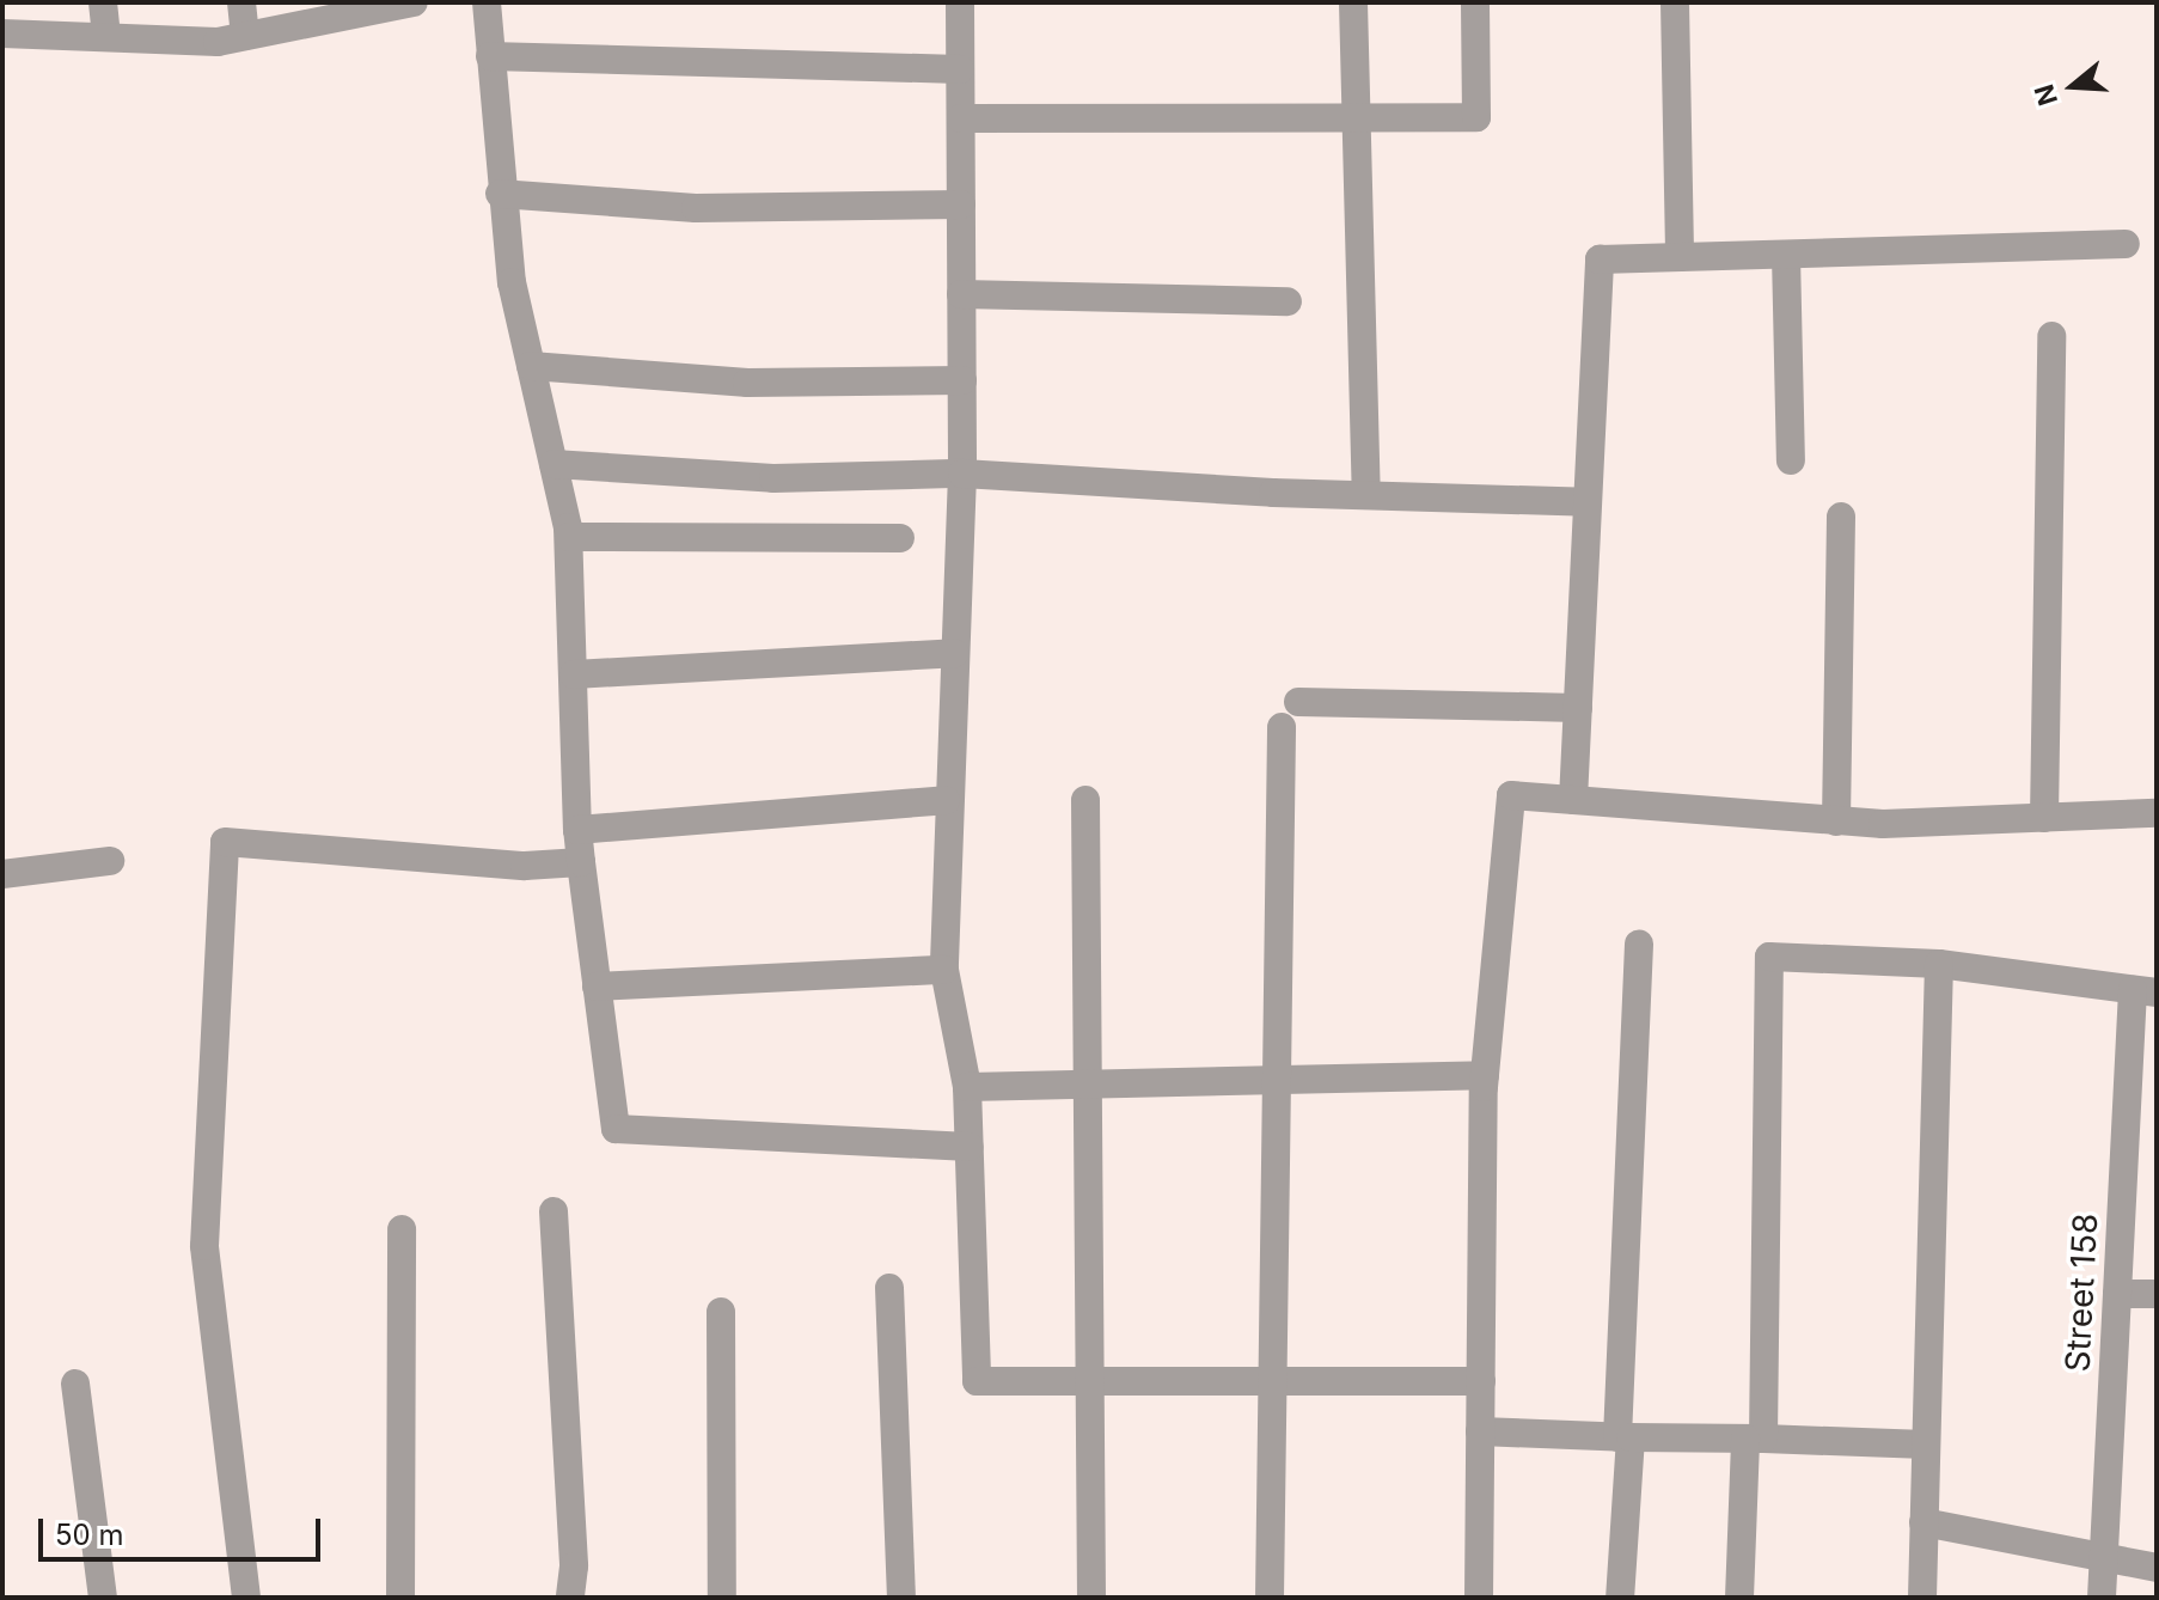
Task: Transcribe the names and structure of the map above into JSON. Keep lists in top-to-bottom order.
{
  "streets": {
    "street": ["Street 158"]
  },
  "scale_bar": "50 m",
  "north": "left"
}
